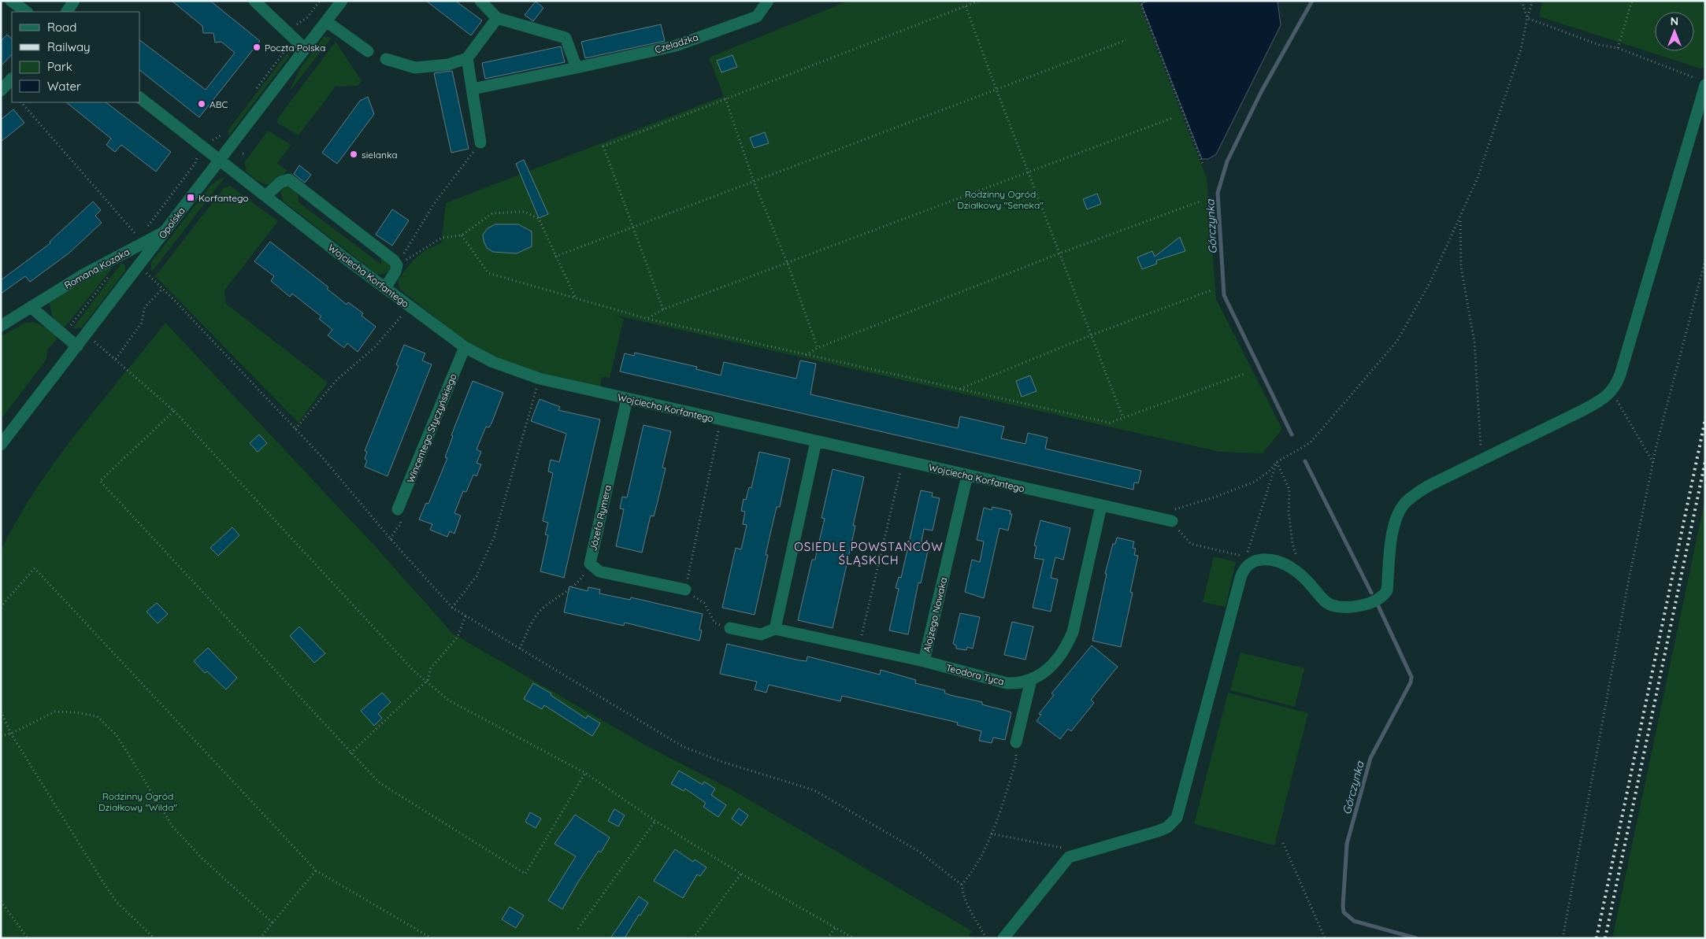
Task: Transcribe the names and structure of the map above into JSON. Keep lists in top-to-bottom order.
{
  "streets": {
    "street": [
      "Czeladzka",
      "Opolska",
      "Romana Kozaka",
      "Wojciecha Korfantego",
      "Wincentego Styczyńskiego",
      "Józefa Rymera",
      "Alojzego Nowaka",
      "Teodora Tyca"
    ]
  },
  "crossings": [
    ["Opolska", "Romana Kozaka"],
    ["Opolska", "Wojciecha Korfantego"],
    ["Wojciecha Korfantego", "Wincentego Styczyńskiego"],
    ["Wojciecha Korfantego", "Józefa Rymera"],
    ["Wojciecha Korfantego", "Alojzego Nowaka"],
    ["Wojciecha Korfantego", "Teodora Tyca"],
    ["Alojzego Nowaka", "Teodora Tyca"]
  ],
  "districts": ["OSIEDLE POWSTAŃCÓW ŚLĄSKICH"],
  "water": ["Górczynka"],
  "parks": ["Rodzinny Ogród Działkowy \"Seneka\"", "Rodzinny Ogród Działkowy \"Wilda\""],
  "places": {
    "other": ["Poczta Polska", "ABC", "sielanka"],
    "transit": ["Korfantego"]
  },
  "legend": [
    "Road",
    "Railway",
    "Park",
    "Water"
  ],
  "north": "top"
}
